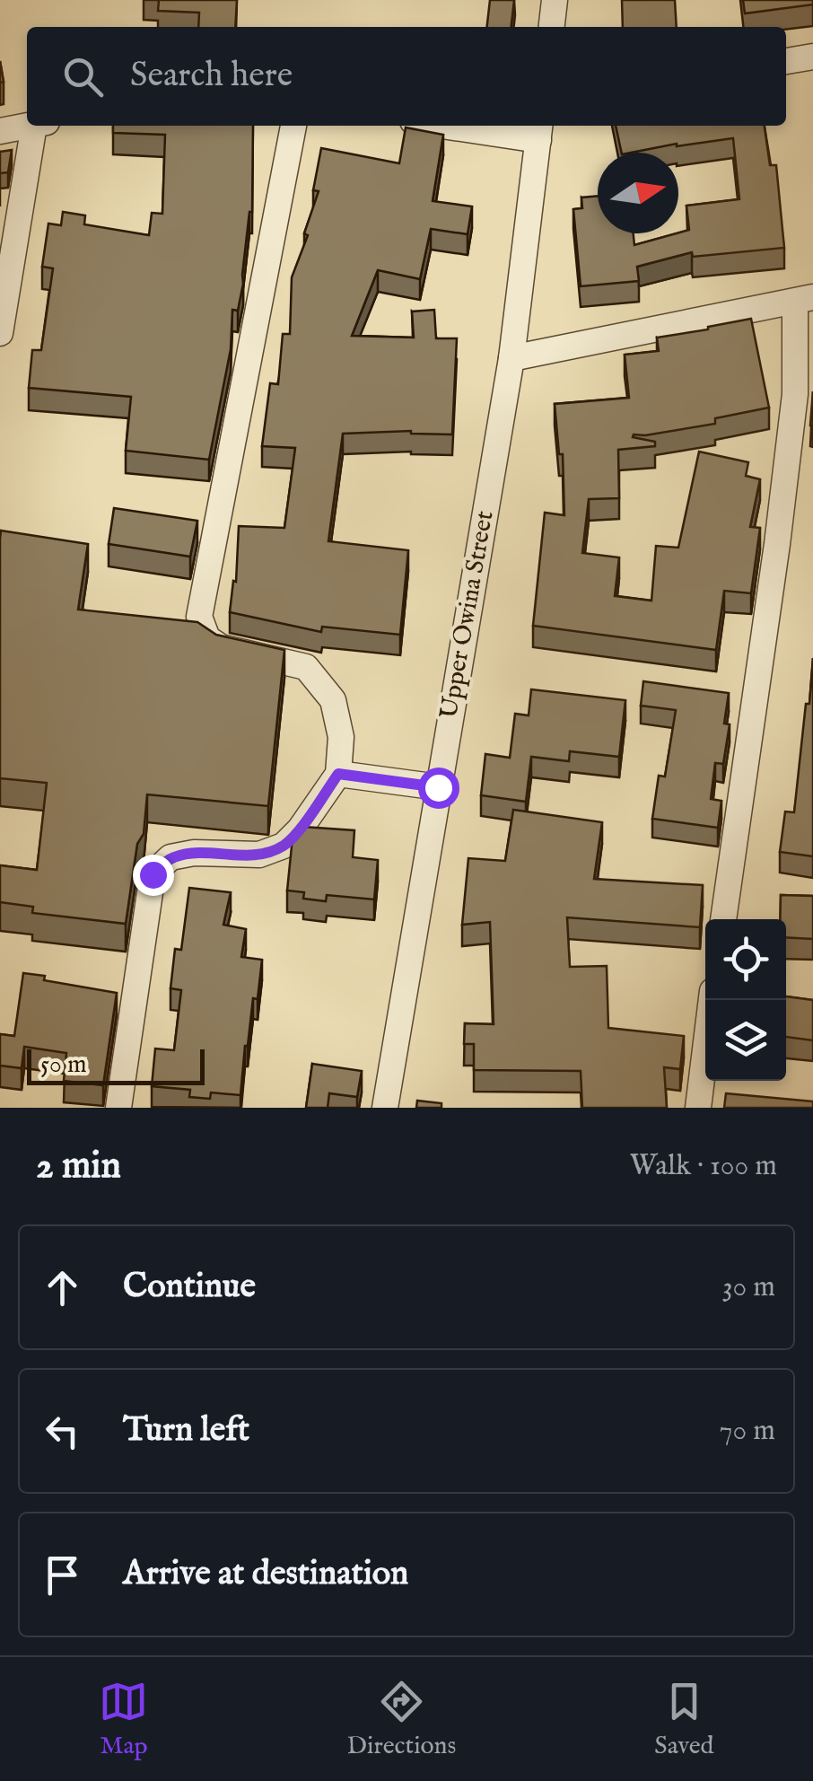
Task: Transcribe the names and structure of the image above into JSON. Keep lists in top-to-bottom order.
{
  "streets": {
    "street": ["Upper Owina Street"]
  },
  "scale_bar": "50 m",
  "north": "right",
  "page": {
    "search": "Search here",
    "scale": "50 m",
    "heading": ["2 min", "Walk · 100 m"],
    "list": [
      ["Continue", "30 m"],
      ["Turn left", "70 m"],
      "Arrive at destination"
    ],
    "nav": ["Map", "Directions", "Saved"]
  }
}
